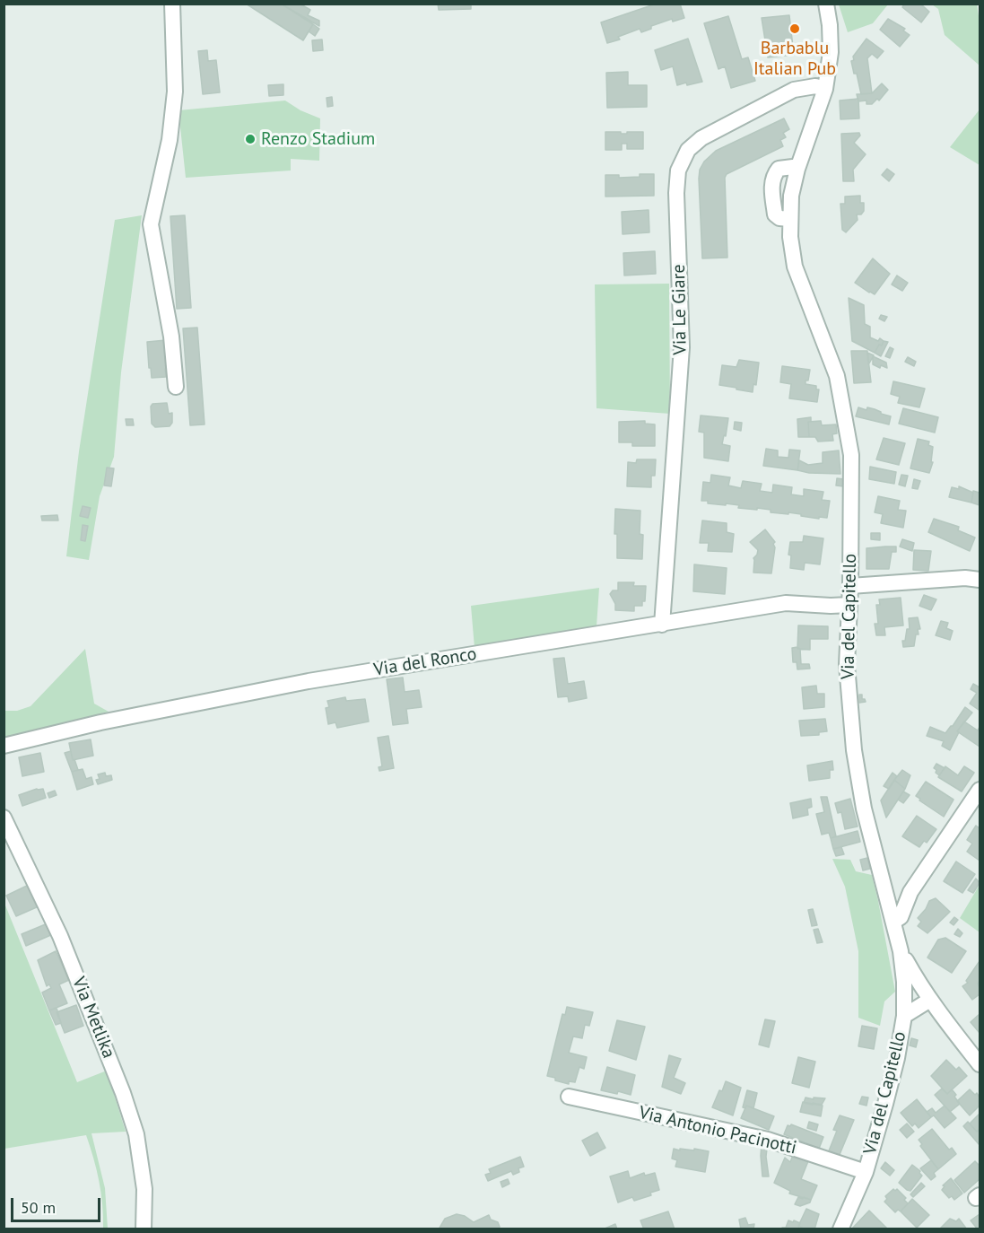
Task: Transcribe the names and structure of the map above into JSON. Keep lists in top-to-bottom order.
{
  "streets": {
    "street": [
      "Via Le Giare",
      "Via del Capitello",
      "Via del Ronco",
      "Via Metlika",
      "Via Antonio Pacinotti"
    ]
  },
  "crossings": [
    ["Via Le Giare", "Via del Capitello"],
    ["Via Le Giare", "Via del Ronco"],
    ["Via del Capitello", "Via del Ronco"],
    ["Via del Capitello", "Via Antonio Pacinotti"]
  ],
  "places": ["Barbablu Italian Pub", "Renzo Stadium"],
  "scale_bar": "50 m"
}
